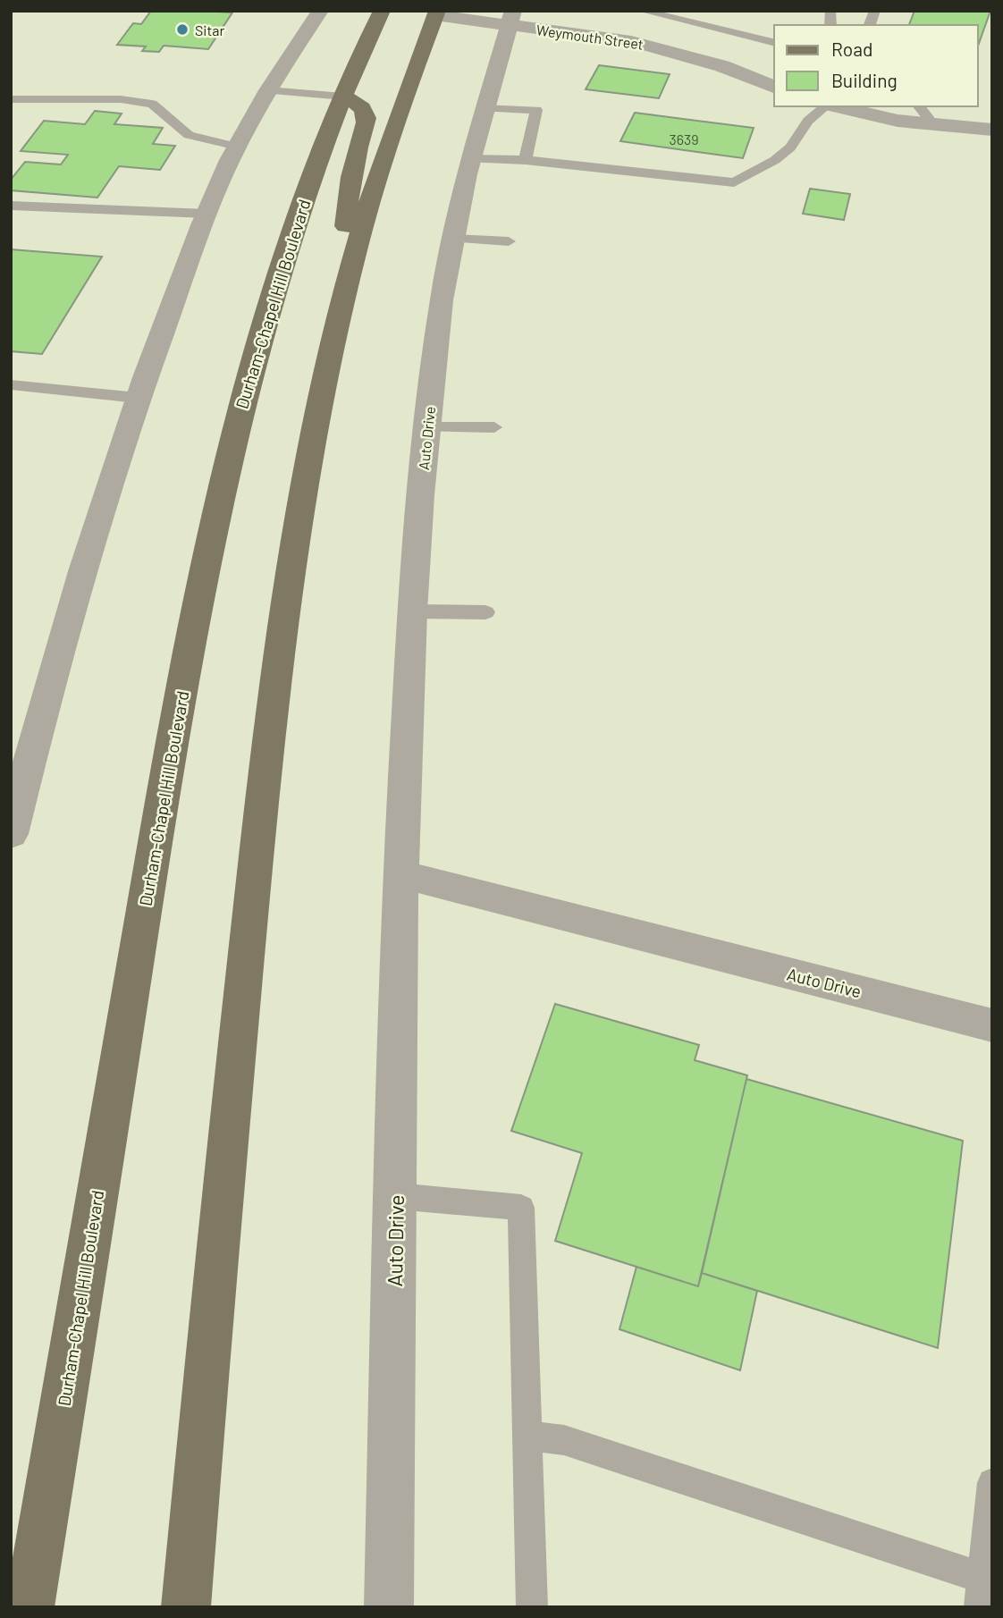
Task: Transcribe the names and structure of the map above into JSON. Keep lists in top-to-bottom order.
{
  "streets": {
    "main road": ["Durham-Chapel Hill Boulevard"],
    "street": ["Weymouth Street", "Auto Drive"]
  },
  "crossings": [
    ["Weymouth Street", "Auto Drive"]
  ],
  "places": ["Sitar"],
  "house_numbers": ["3639"],
  "legend": ["Road", "Building"]
}
